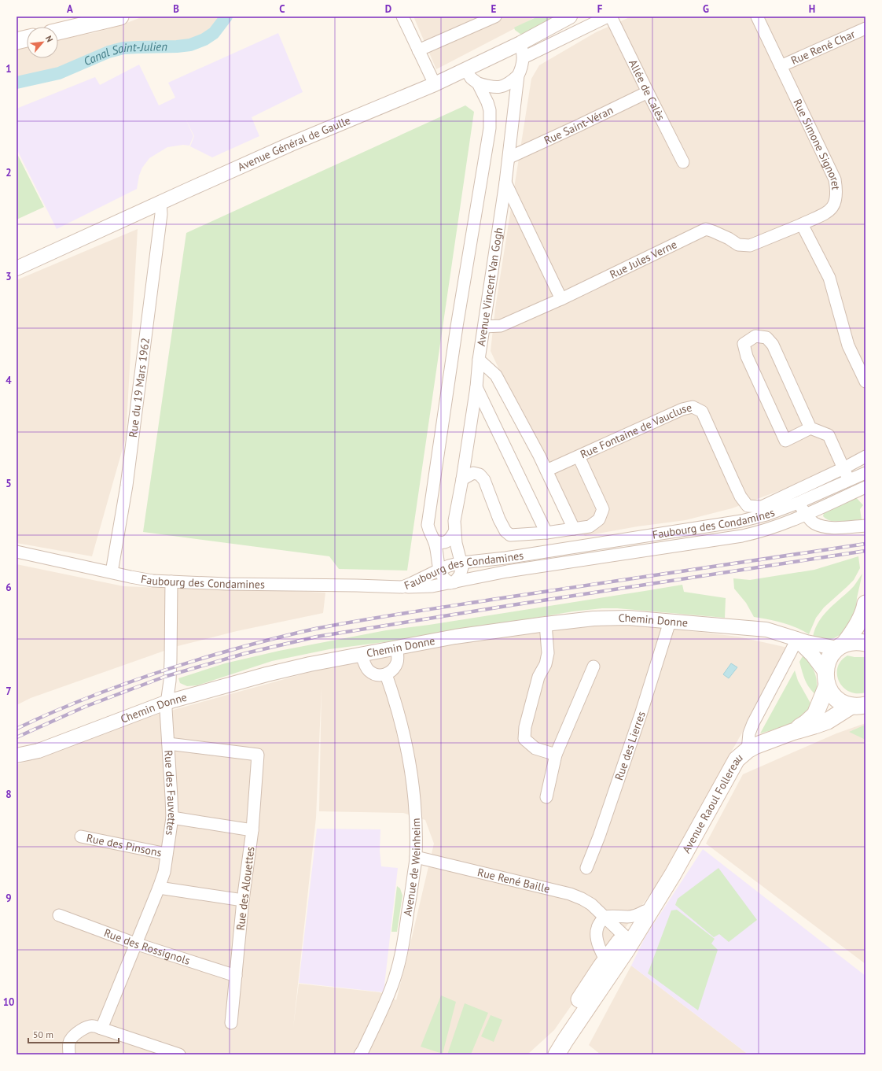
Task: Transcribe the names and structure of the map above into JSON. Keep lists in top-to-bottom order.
{
  "streets": {
    "main road": ["Avenue Raoul Follereau"],
    "street": [
      "Rue René Char",
      "Allée de Calès",
      "Rue Saint-Véran",
      "Avenue Général de Gaulle",
      "Rue Simone Signoret",
      "Rue Jules Verne",
      "Avenue Vincent Van Gogh",
      "Rue du 19 Mars 1962",
      "Rue Fontaine de Vaucluse",
      "Faubourg des Condamines",
      "Chemin Donne",
      "Rue des Lierres",
      "Rue des Fauvettes",
      "Rue des Pinsons",
      "Avenue de Weinheim",
      "Rue René Baille",
      "Rue des Alouettes",
      "Rue des Rossignols"
    ]
  },
  "crossings": [
    ["Rue René Char", "Rue Simone Signoret"],
    ["Allée de Calès", "Rue Saint-Véran"],
    ["Rue Saint-Véran", "Avenue Vincent Van Gogh"],
    ["Avenue Général de Gaulle", "Avenue Vincent Van Gogh"],
    ["Avenue Général de Gaulle", "Rue du 19 Mars 1962"],
    ["Rue Simone Signoret", "Rue Jules Verne"],
    ["Rue Jules Verne", "Avenue Vincent Van Gogh"],
    ["Avenue Vincent Van Gogh", "Faubourg des Condamines"],
    ["Rue du 19 Mars 1962", "Faubourg des Condamines"],
    ["Faubourg des Condamines", "Rue des Fauvettes"],
    ["Chemin Donne", "Rue des Lierres"],
    ["Chemin Donne", "Rue des Fauvettes"],
    ["Chemin Donne", "Avenue Raoul Follereau"],
    ["Rue des Fauvettes", "Rue des Pinsons"],
    ["Rue des Fauvettes", "Rue des Alouettes"],
    ["Rue des Fauvettes", "Rue des Rossignols"],
    ["Avenue Raoul Follereau", "Rue René Baille"],
    ["Avenue de Weinheim", "Rue René Baille"],
    ["Rue des Alouettes", "Rue des Rossignols"]
  ],
  "water": ["Canal Saint-Julien"],
  "scale_bar": "50 m",
  "north": "top right",
  "grid": {
    "columns": [
      "A",
      "B",
      "C",
      "D",
      "E",
      "F",
      "G",
      "H"
    ],
    "rows": [
      "1",
      "2",
      "3",
      "4",
      "5",
      "6",
      "7",
      "8",
      "9",
      "10"
    ]
  }
}
